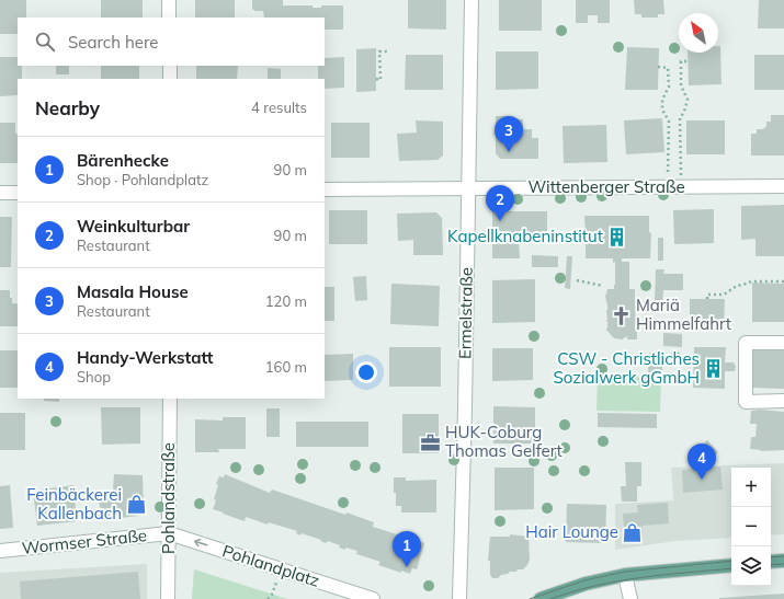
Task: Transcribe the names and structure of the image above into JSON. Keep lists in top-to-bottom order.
{
  "streets": {
    "street": [
      "Wittenberger Straße",
      "Ermelstraße",
      "Pohlandstraße",
      "Wormser Straße",
      "Pohlandplatz"
    ]
  },
  "crossings": [
    ["Wittenberger Straße", "Ermelstraße"],
    ["Pohlandstraße", "Wormser Straße"],
    ["Pohlandstraße", "Pohlandplatz"],
    ["Wormser Straße", "Pohlandplatz"]
  ],
  "one_way": ["Pohlandplatz"],
  "places": {
    "building": ["Kapellknabeninstitut", "CSW - Christliches Sozialwerk gGmbH"],
    "church": ["Mariä Himmelfahrt"],
    "office": ["HUK-Coburg Thomas Gelfert"],
    "shop": ["Feinbäckerei Kallenbach", "Hair Lounge"]
  },
  "north": "top left",
  "page": {
    "search": "Search here",
    "heading": ["Nearby", "4 results"],
    "pins": [
      "3",
      "2",
      "4",
      "1"
    ],
    "list": [
      {
        "mark": "1",
        "name": "Bärenhecke",
        "note": "Shop · Pohlandplatz",
        "value": "90 m"
      },
      {
        "mark": "2",
        "name": "Weinkulturbar",
        "note": "Restaurant",
        "value": "90 m"
      },
      {
        "mark": "3",
        "name": "Masala House",
        "note": "Restaurant",
        "value": "120 m"
      },
      {
        "mark": "4",
        "name": "Handy-Werkstatt",
        "note": "Shop",
        "value": "160 m"
      }
    ],
    "map_buttons": ["+", "−"]
  }
}
